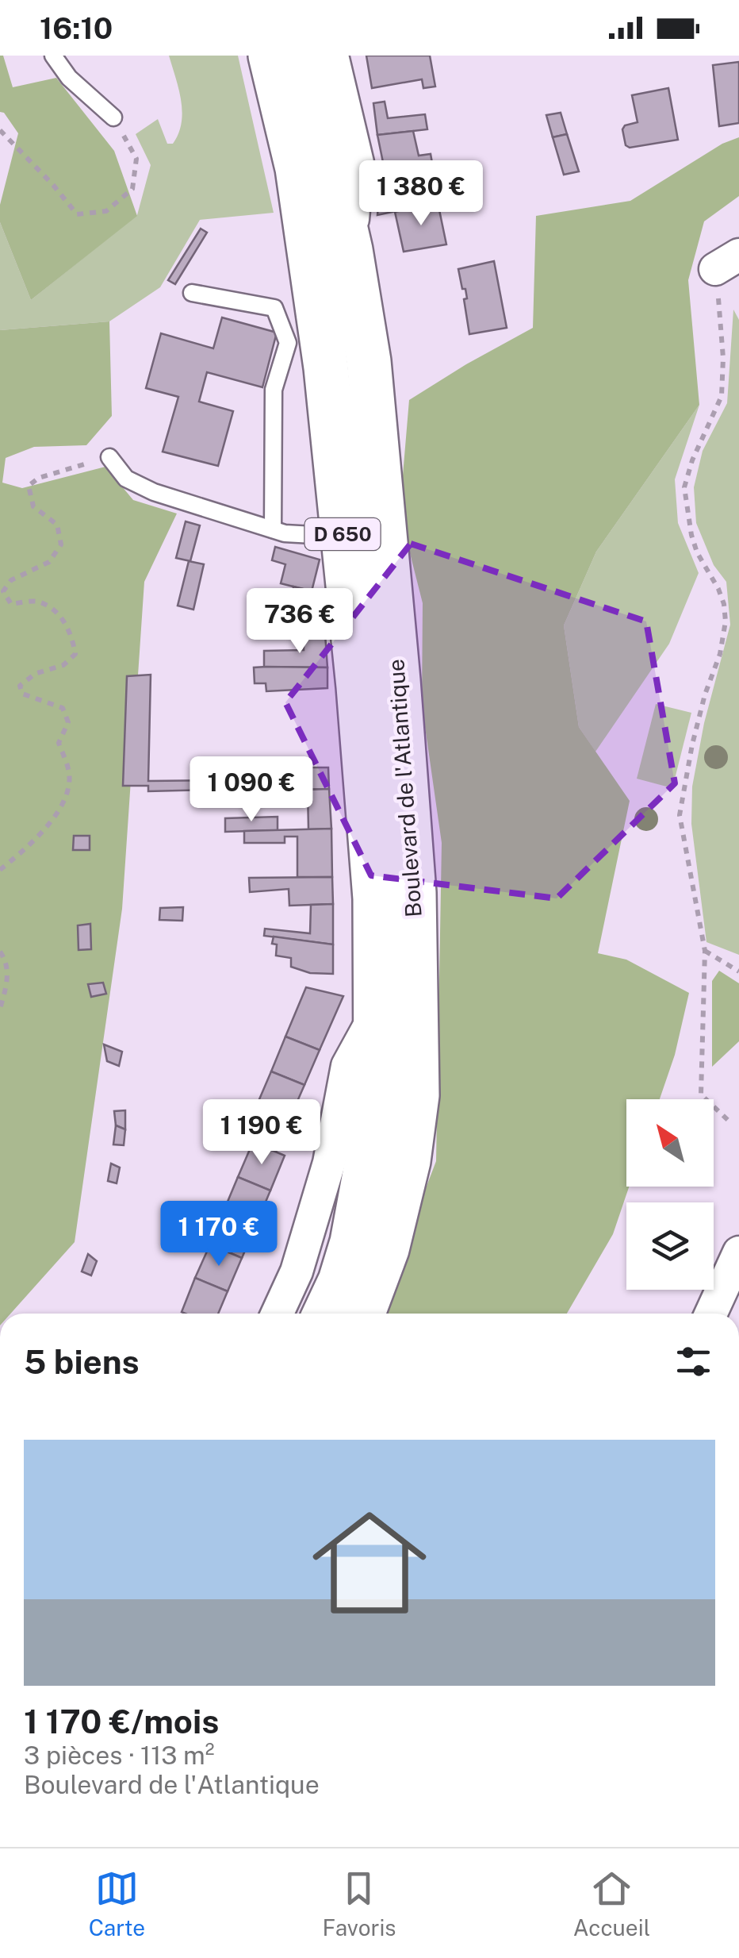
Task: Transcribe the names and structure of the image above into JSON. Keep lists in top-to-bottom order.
{
  "streets": {
    "main road": ["D 650", "Boulevard de l'Atlantique"]
  },
  "north": "top left",
  "page": {
    "status": "16:10",
    "price": [
      "1 380 €",
      "736 €",
      "1 090 €",
      "1 190 €",
      "1 170 €"
    ],
    "heading": "5 biens",
    "list": [
      {
        "name": "1 170 €/mois",
        "note": "3 pièces · 113 m² · Boulevard de l'Atlantique"
      }
    ],
    "tabs": ["Carte", "Favoris", "Accueil"]
  }
}
